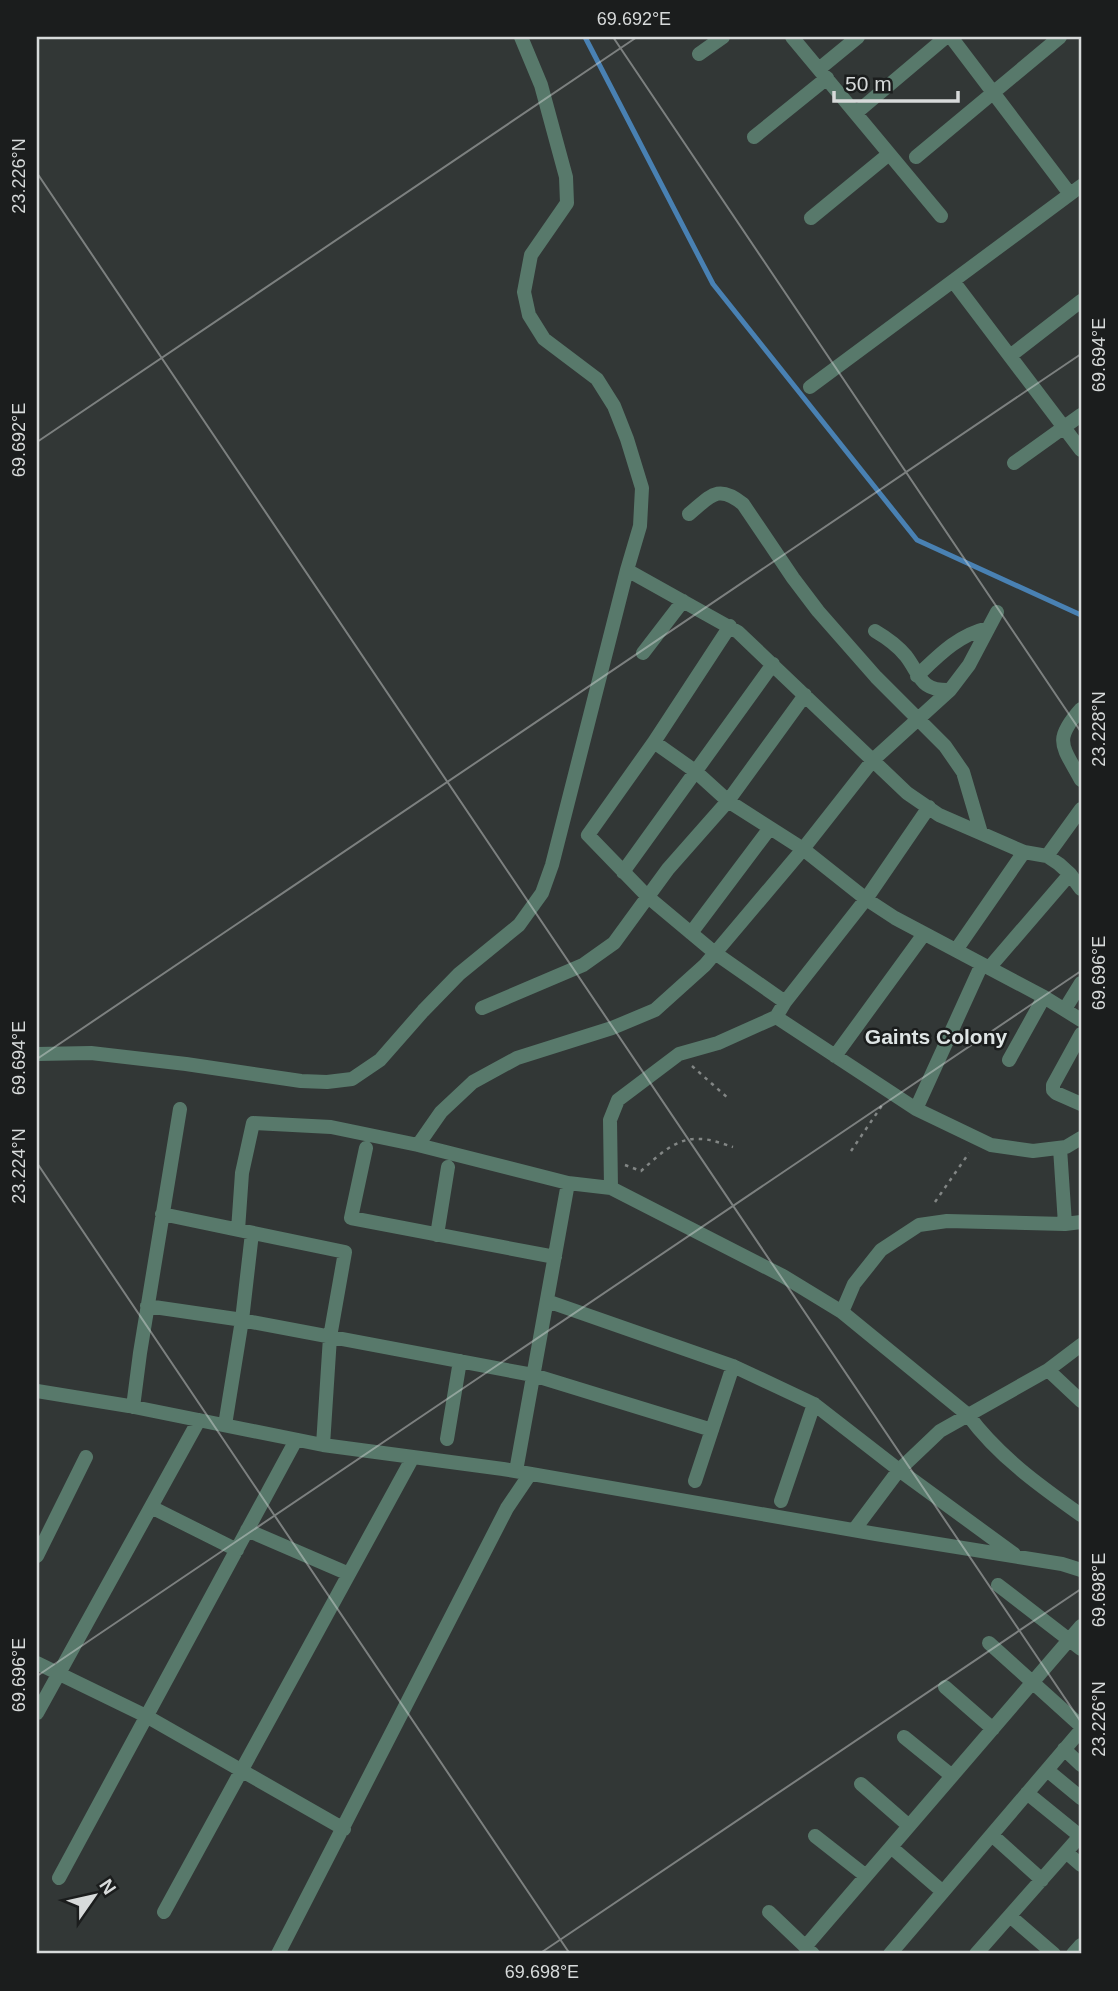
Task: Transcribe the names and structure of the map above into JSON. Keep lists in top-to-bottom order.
{
  "districts": ["Gaints Colony"],
  "scale_bar": "50 m",
  "north": "top right",
  "coordinates": [
    "69.692°E",
    "23.226°N",
    "69.694°E",
    "23.228°N",
    "69.696°E",
    "23.224°N",
    "69.698°E"
  ]
}
